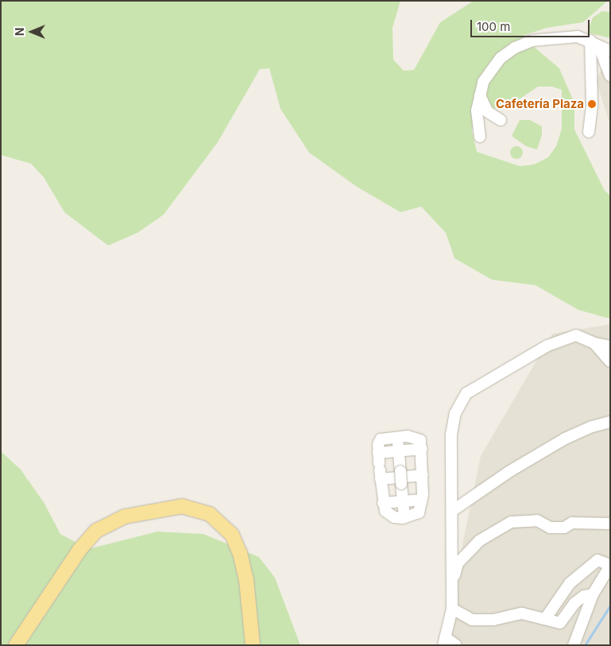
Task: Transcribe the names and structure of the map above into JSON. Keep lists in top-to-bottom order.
{
  "places": ["Cafetería Plaza"],
  "scale_bar": "100 m",
  "north": "left"
}
